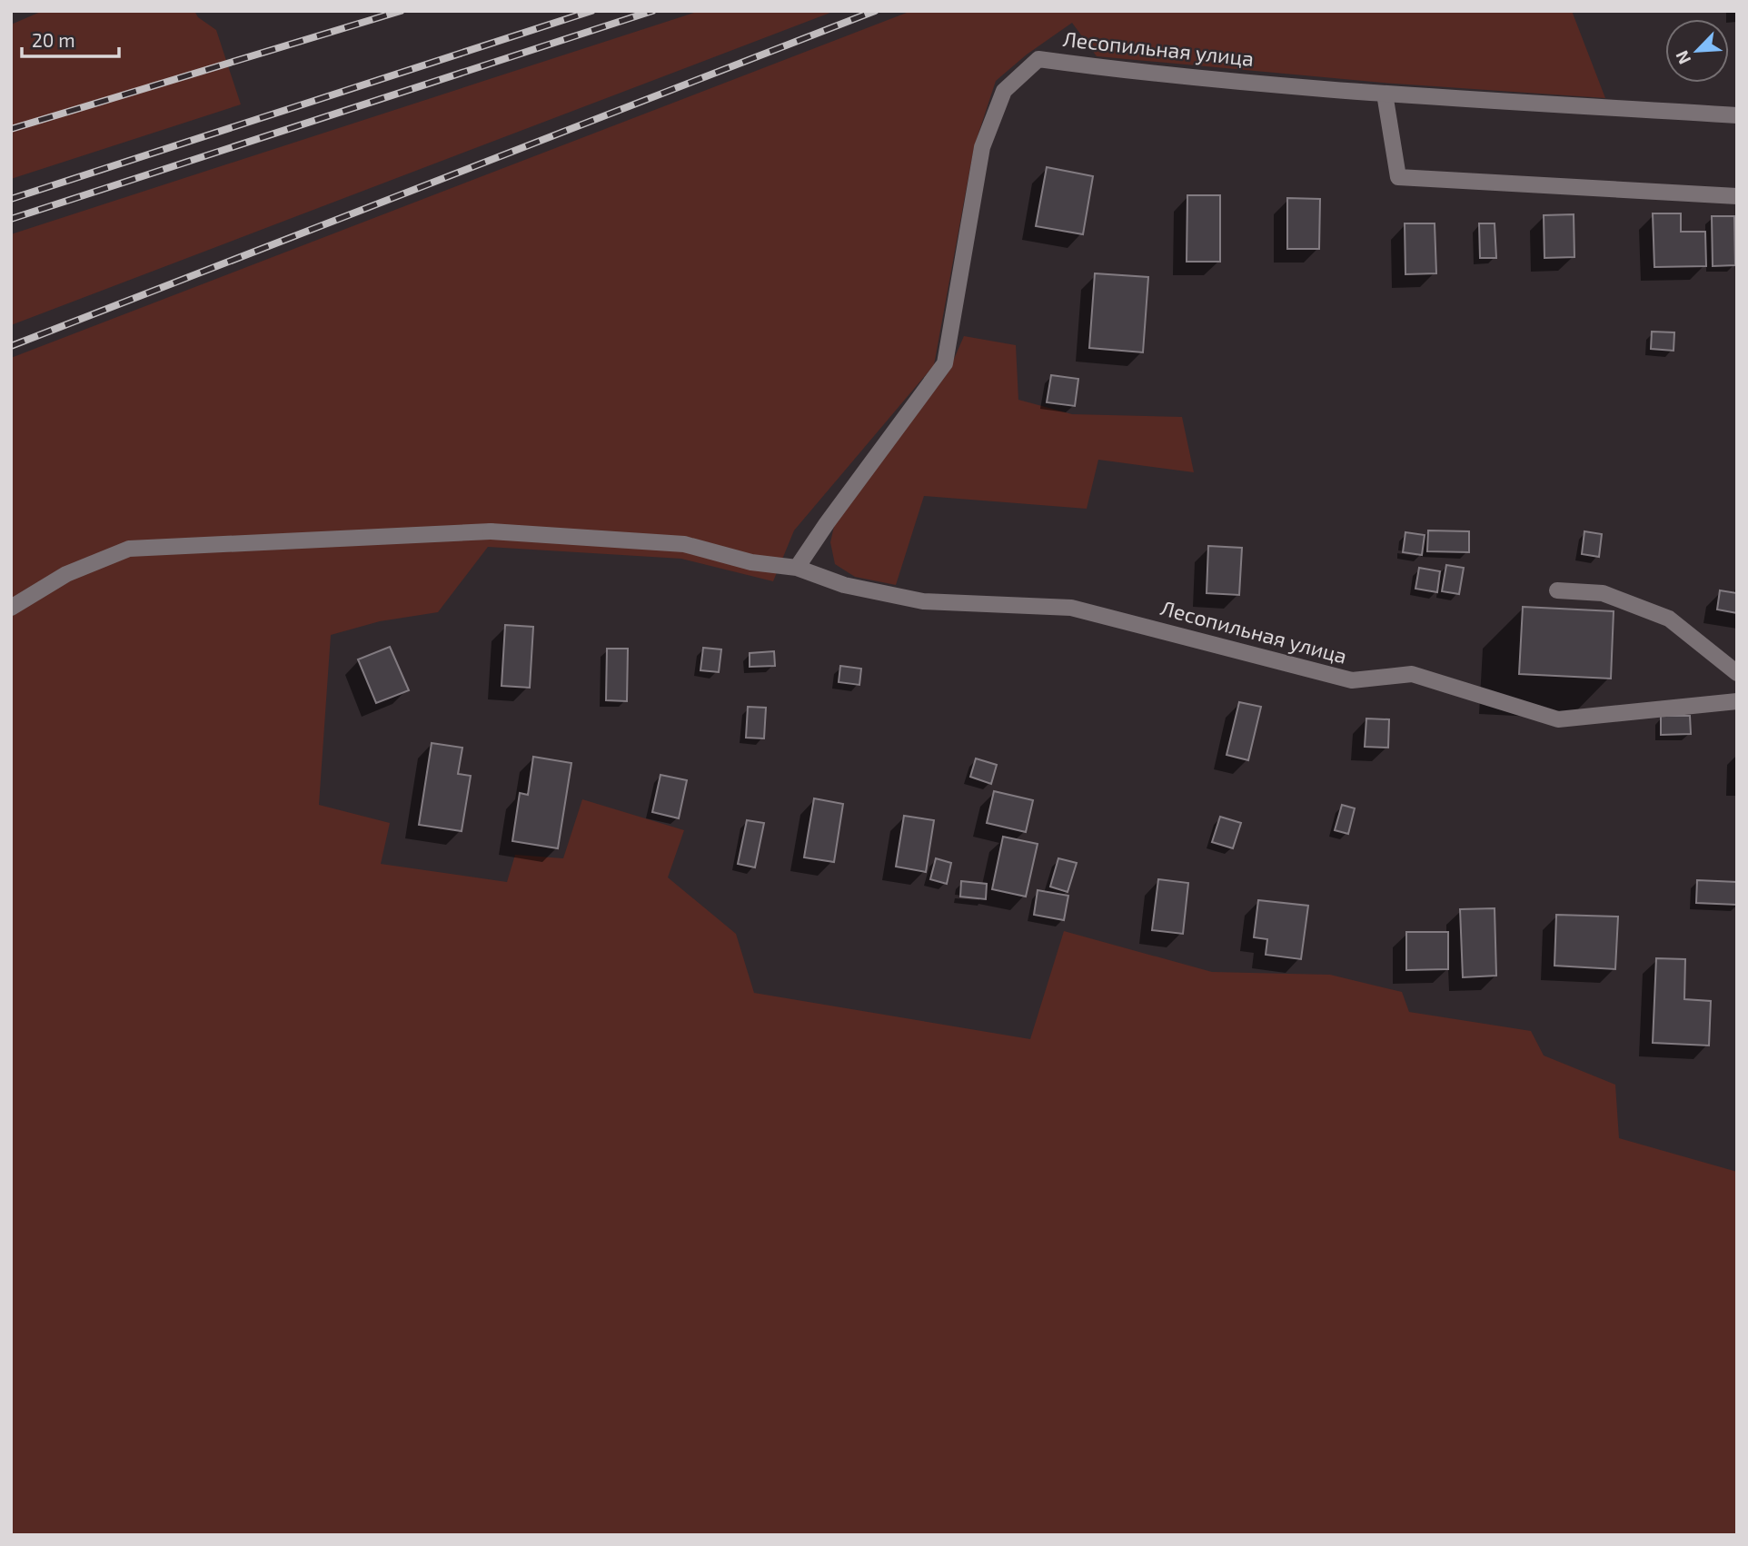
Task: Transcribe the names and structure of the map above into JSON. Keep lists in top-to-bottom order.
{
  "streets": {
    "street": ["Лесопильная улица"]
  },
  "scale_bar": "20 m",
  "north": "bottom left"
}
